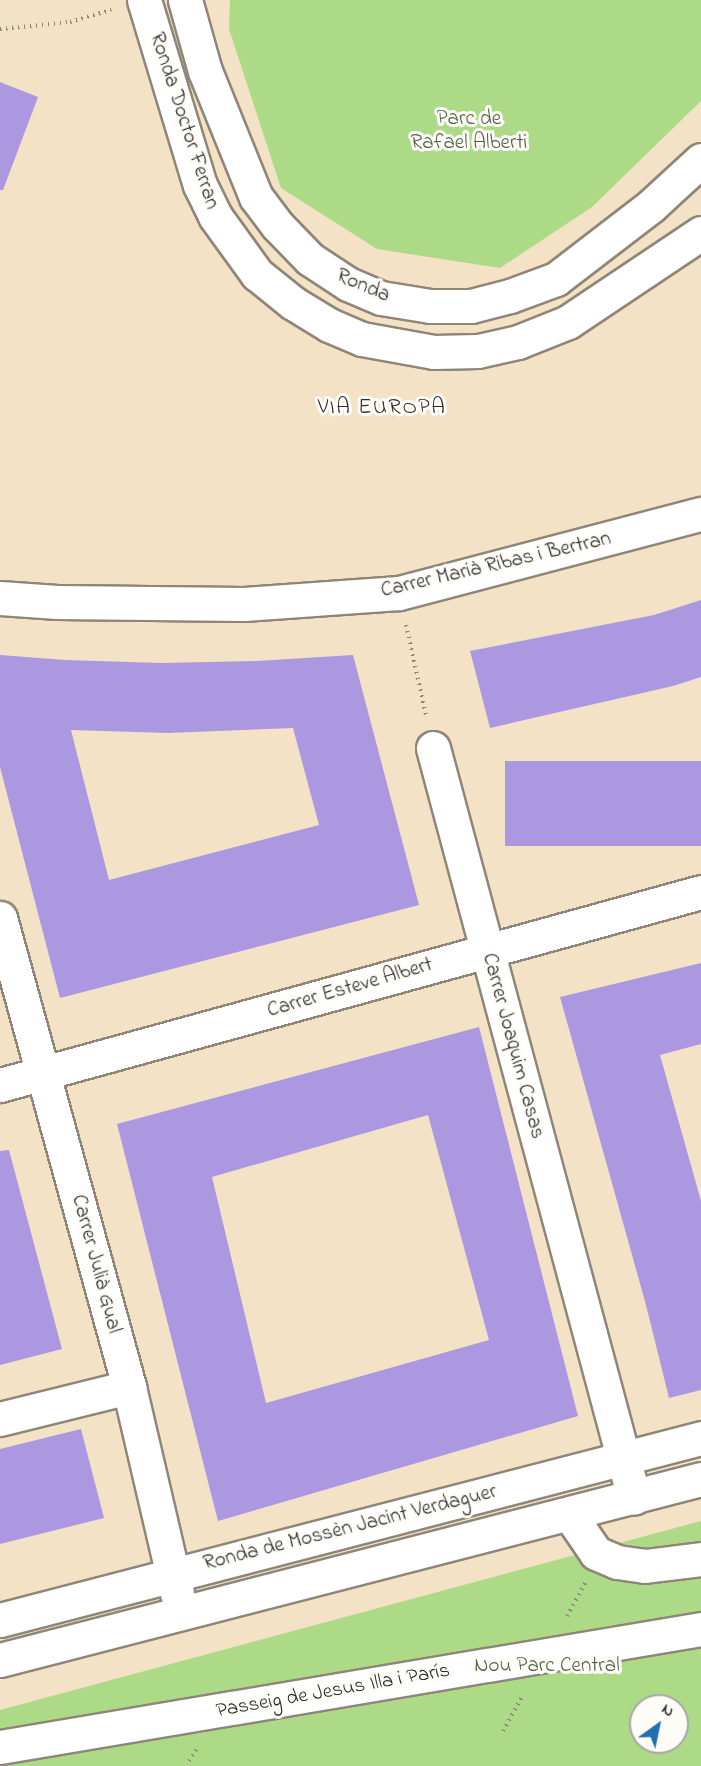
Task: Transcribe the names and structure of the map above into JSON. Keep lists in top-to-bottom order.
{
  "streets": {
    "street": [
      "Ronda Doctor Ferran",
      "Ronda",
      "Carrer Marià Ribas i Bertran",
      "Carrer Esteve Albert",
      "Carrer Joaquim Casas",
      "Carrer Julià Gual",
      "Ronda de Mossèn Jacint Verdaguer",
      "Passeig de Jesus Illa i París"
    ]
  },
  "crossings": [
    ["Carrer Esteve Albert", "Carrer Joaquim Casas"],
    ["Carrer Esteve Albert", "Carrer Julià Gual"],
    ["Carrer Joaquim Casas", "Ronda de Mossèn Jacint Verdaguer"],
    ["Carrer Julià Gual", "Ronda de Mossèn Jacint Verdaguer"]
  ],
  "districts": ["VIA EUROPA"],
  "parks": ["Parc de Rafael Alberti", "Nou Parc Central"],
  "north": "top right"
}
